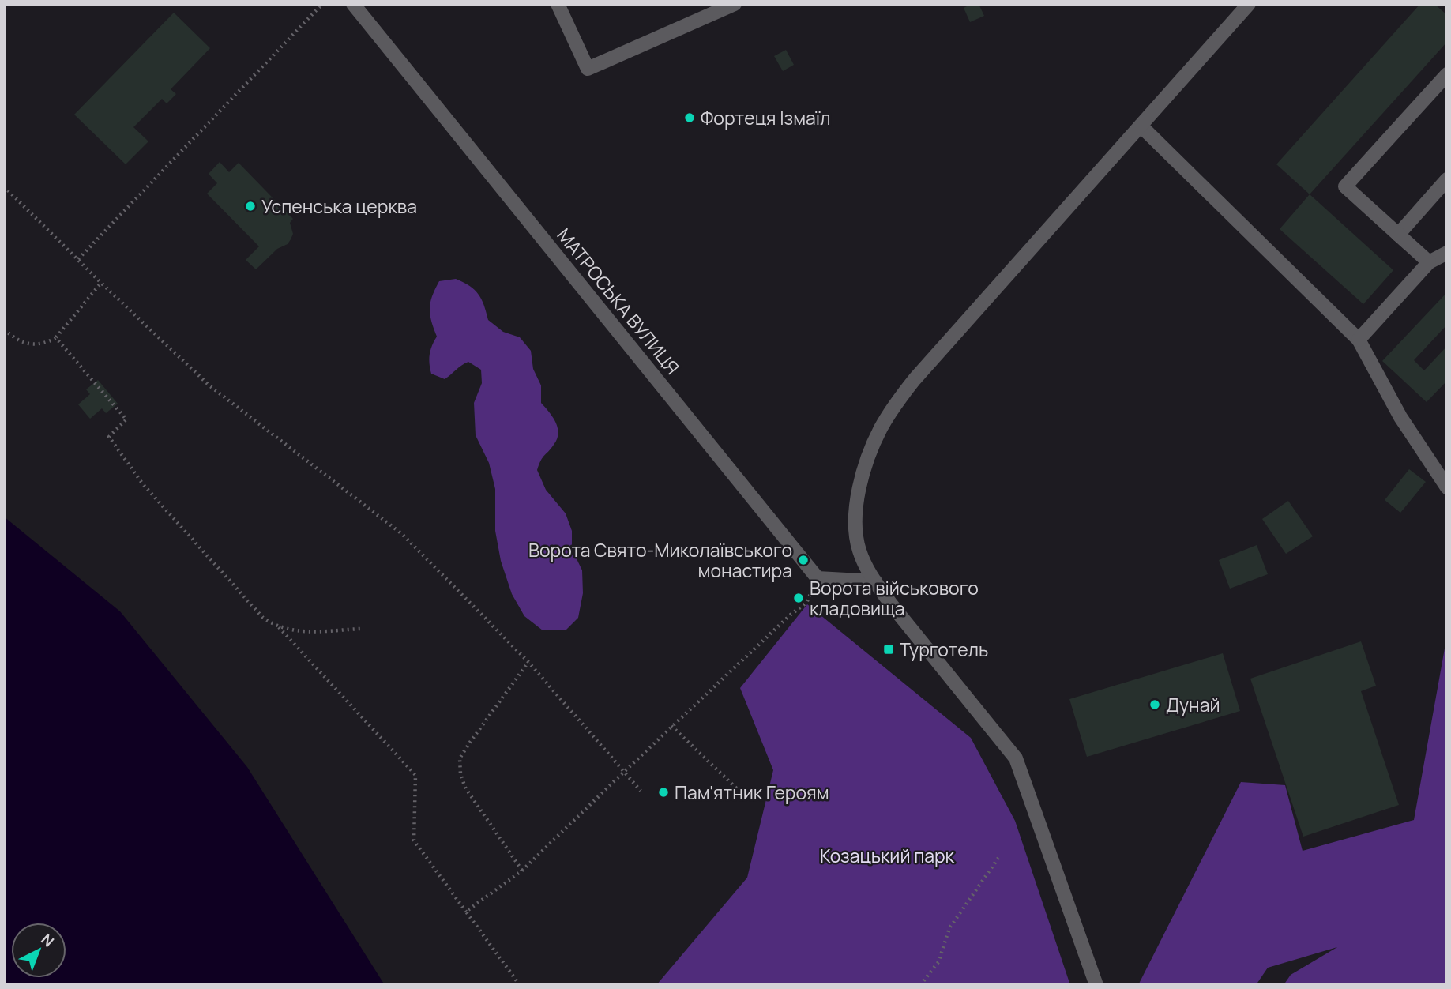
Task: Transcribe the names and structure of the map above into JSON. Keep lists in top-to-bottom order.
{
  "streets": {
    "street": ["МАТРОСЬКА ВУЛИЦЯ"]
  },
  "parks": ["Козацький парк"],
  "places": {
    "other": [
      "Фортеця Ізмаїл",
      "Успенська церква",
      "Ворота Свято-Миколаївського монастира",
      "Ворота військового кладовища",
      "Дунай",
      "Пам'ятник Героям"
    ],
    "transit": ["Турготель"]
  },
  "north": "top right"
}
